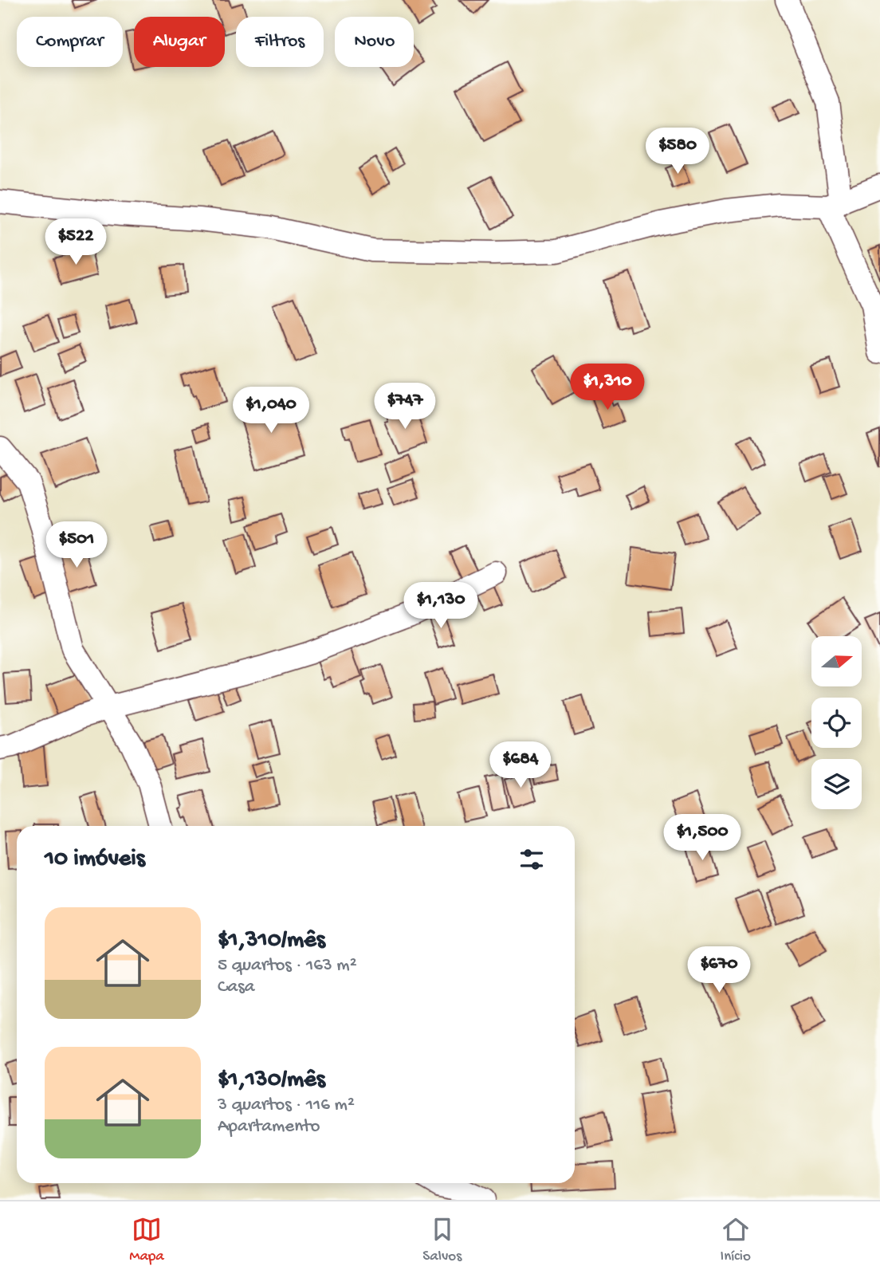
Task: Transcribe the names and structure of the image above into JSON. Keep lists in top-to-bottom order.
{
  "north": "right",
  "page": {
    "chip": [
      "Comprar",
      "Alugar",
      "Filtros",
      "Novo"
    ],
    "price": [
      "$580",
      "$522",
      "$1,310",
      "$747",
      "$1,040",
      "$501",
      "$1,130",
      "$684",
      "$1,500",
      "$670"
    ],
    "heading": "10 imóveis",
    "list": [
      {
        "name": "$1,310/mês",
        "note": "5 quartos · 163 m² · Casa"
      },
      {
        "name": "$1,130/mês",
        "note": "3 quartos · 116 m² · Apartamento"
      }
    ],
    "tabs": ["Mapa", "Salvos", "Início"]
  }
}
